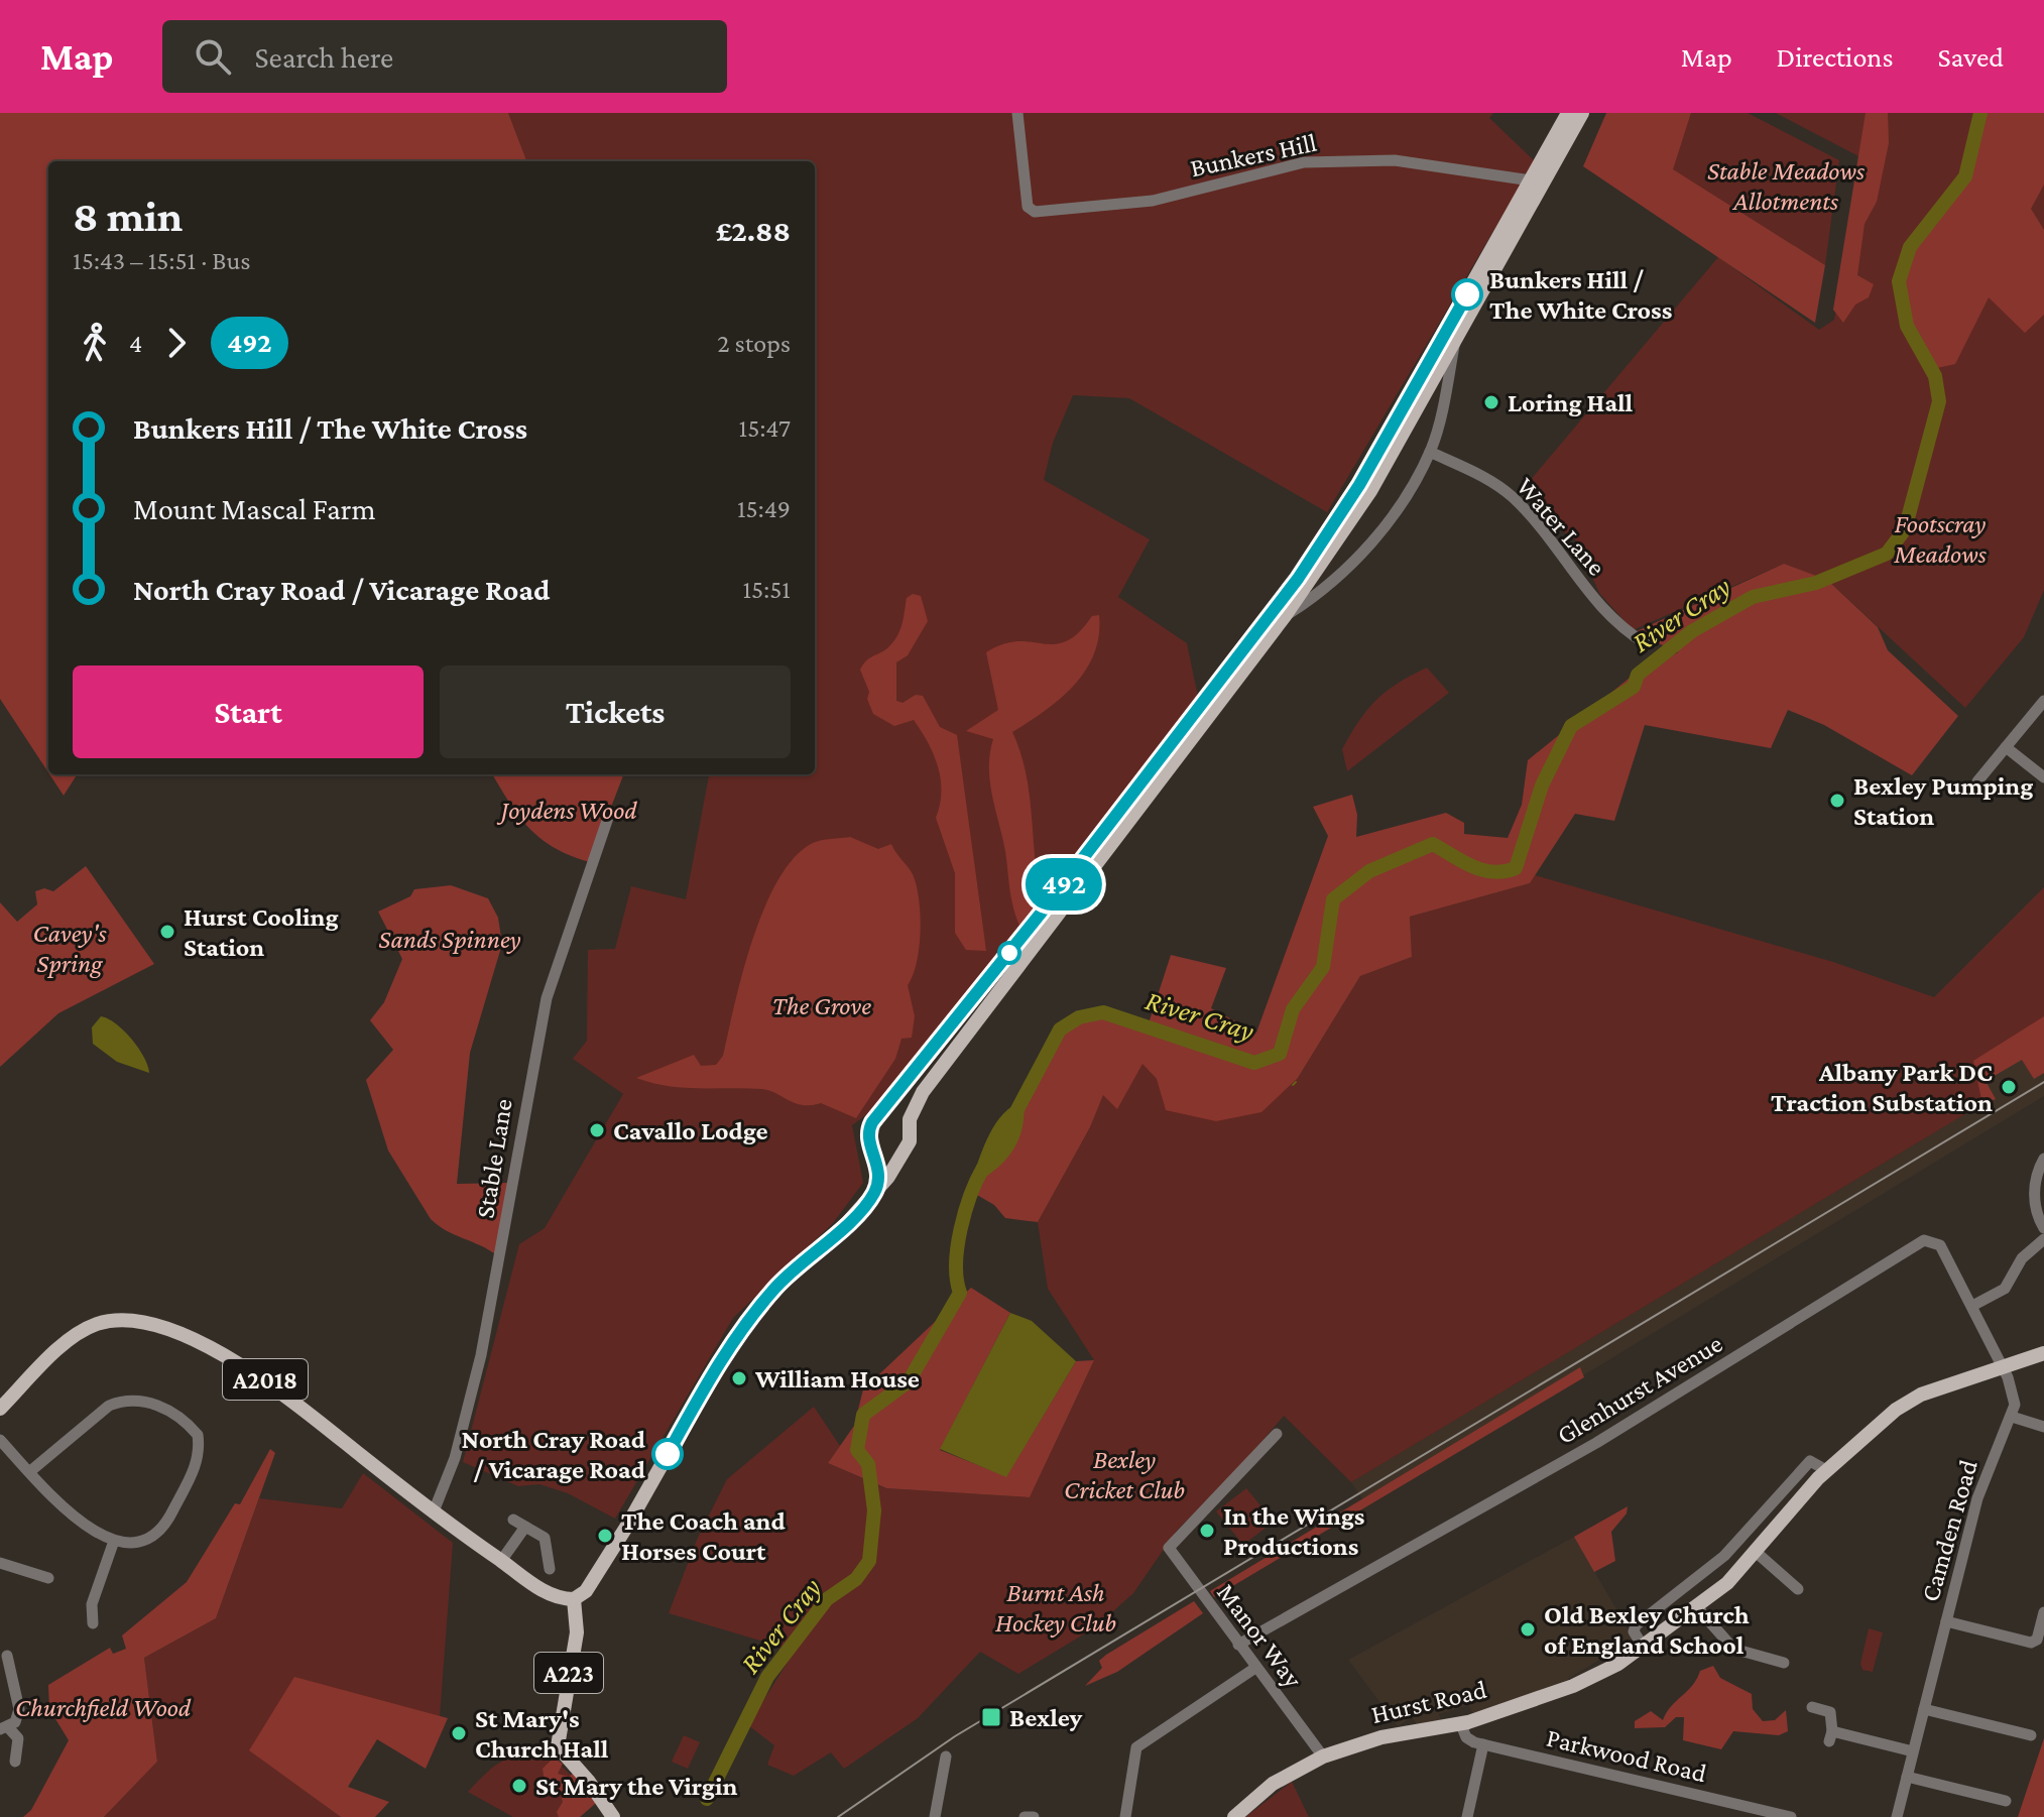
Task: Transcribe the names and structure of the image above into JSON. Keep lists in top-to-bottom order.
{
  "streets": {
    "main road": ["A2018", "A223", "Hurst Road"],
    "street": [
      "Bunkers Hill",
      "Water Lane",
      "Stable Lane",
      "Glenhurst Avenue",
      "Camden Road",
      "Manor Way",
      "Parkwood Road"
    ]
  },
  "crossings": [
    ["Stable Lane", "A2018"],
    ["A2018", "A223"],
    ["Glenhurst Avenue", "Manor Way"],
    ["Glenhurst Avenue", "Hurst Road"],
    ["Manor Way", "Hurst Road"],
    ["Hurst Road", "Parkwood Road"]
  ],
  "water": ["River Cray"],
  "parks": [
    "Stable Meadows Allotments",
    "Footscray Meadows",
    "Joydens Wood",
    "Cavey's Spring",
    "Sands Spinney",
    "The Grove",
    "Bexley Cricket Club",
    "Burnt Ash Hockey Club",
    "Churchfield Wood"
  ],
  "places": {
    "other": [
      "Bunkers Hill / The White Cross",
      "Loring Hall",
      "Bexley Pumping Station",
      "Hurst Cooling Station",
      "Albany Park DC Traction Substation",
      "Cavallo Lodge",
      "William House",
      "North Cray Road / Vicarage Road",
      "In the Wings Productions",
      "The Coach and Horses Court",
      "Old Bexley Church of England School",
      "St Mary's Church Hall",
      "St Mary the Virgin"
    ],
    "transit": ["Bexley"]
  },
  "lines": ["bus line 492"],
  "page": {
    "header": "Map",
    "search": "Search here",
    "nav": ["Map", "Directions", "Saved"],
    "on_map": "492",
    "heading": ["8 min", "15:43 – 15:51 · Bus", "£2.88"],
    "legs": ["4", "492", "2 stops"],
    "list": [
      {
        "name": "Bunkers Hill / The White Cross",
        "value": "15:47"
      },
      {
        "name": "Mount Mascal Farm",
        "value": "15:49"
      },
      {
        "name": "North Cray Road / Vicarage Road",
        "value": "15:51"
      }
    ],
    "buttons": ["Start", "Tickets"]
  }
}
